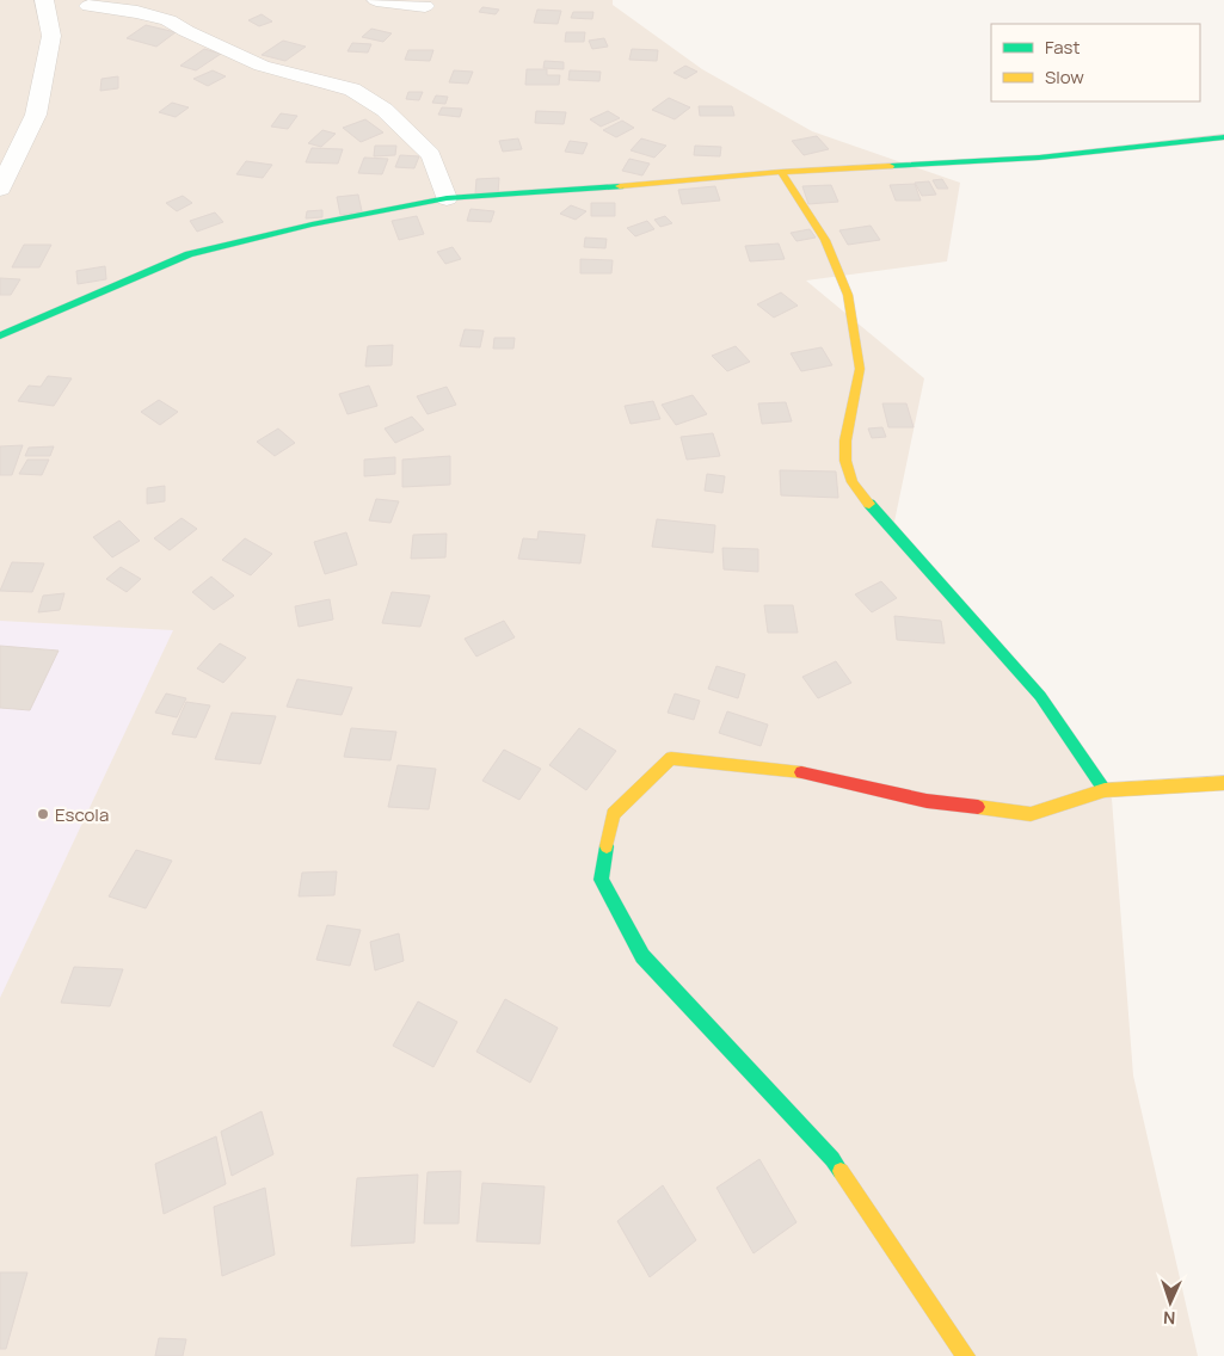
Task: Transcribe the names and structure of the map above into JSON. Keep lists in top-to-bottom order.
{
  "places": ["Escola"],
  "legend": ["Fast", "Slow"],
  "north": "bottom"
}
